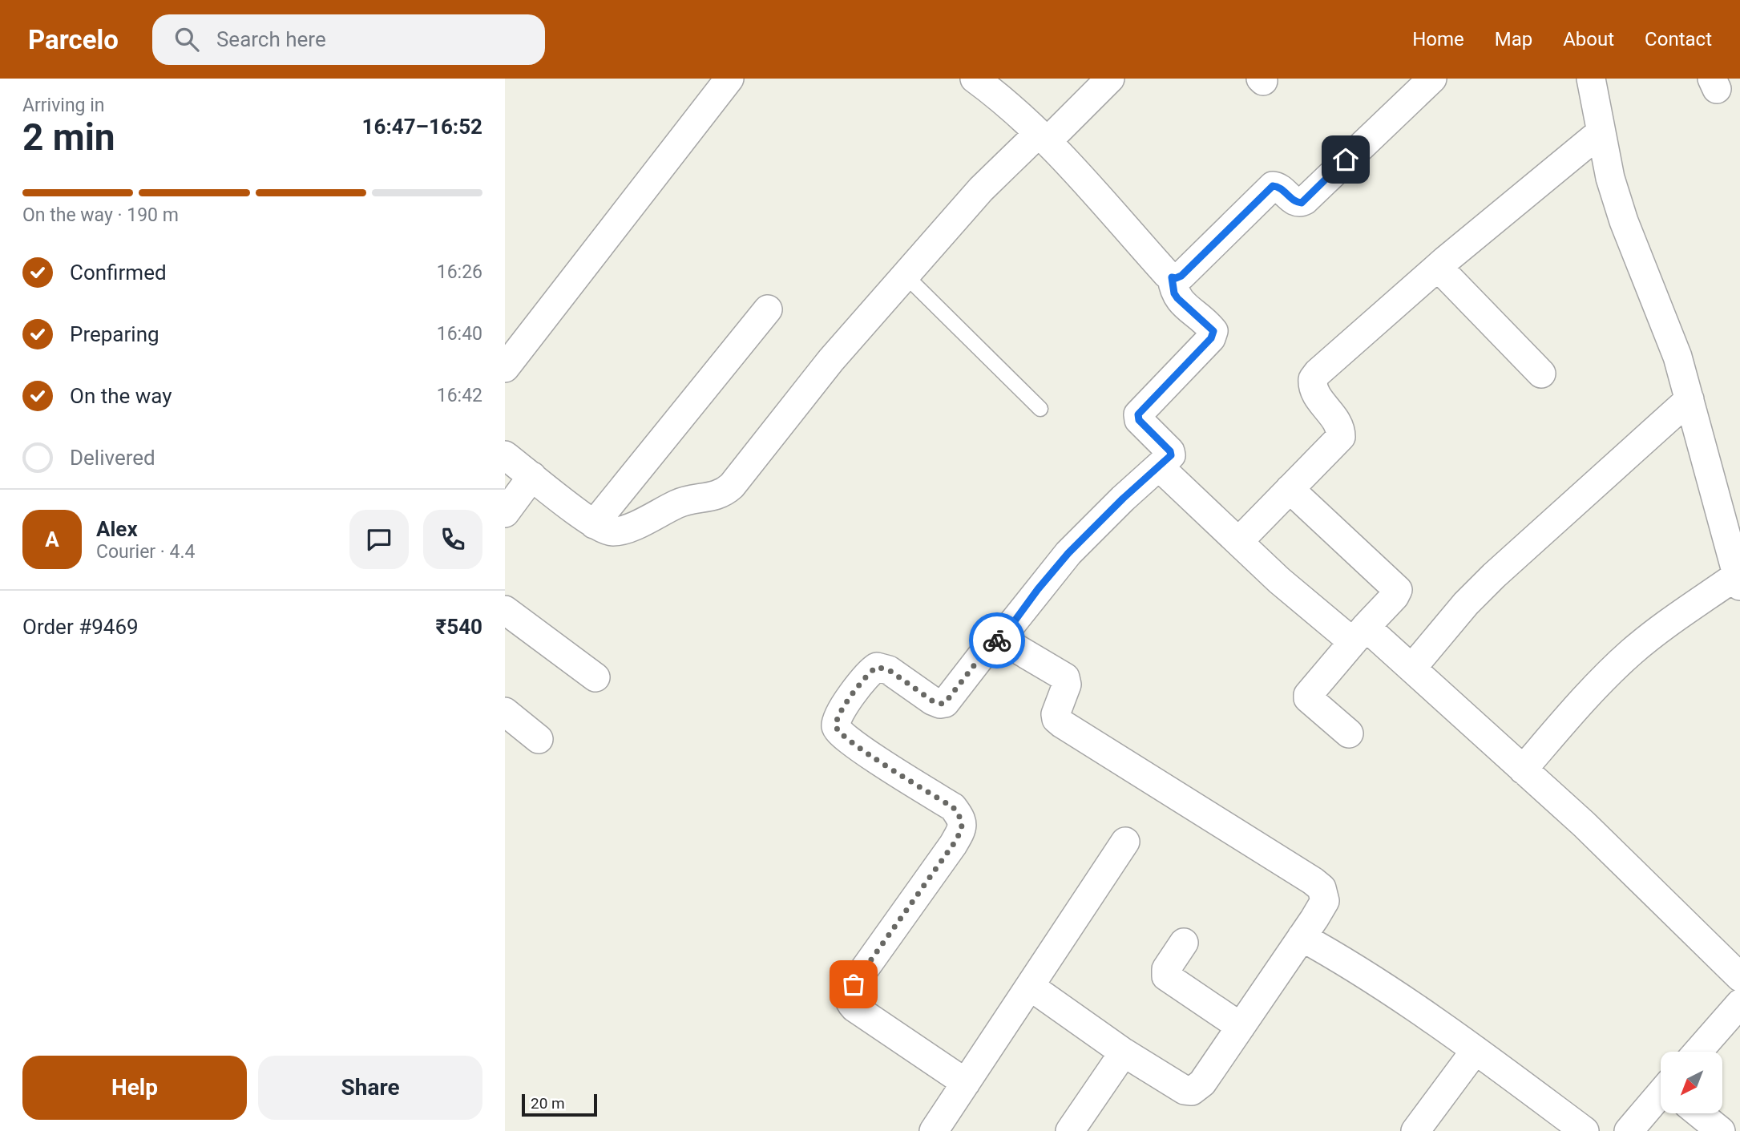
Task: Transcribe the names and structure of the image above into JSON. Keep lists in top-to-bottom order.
{
  "scale_bar": "20 m",
  "north": "bottom left",
  "page": {
    "header": "Parcelo",
    "search": "Search here",
    "nav": [
      "Home",
      "Map",
      "About",
      "Contact"
    ],
    "heading": ["2 min", "Arriving in", "16:47–16:52"],
    "panel": [
      "Alex",
      "Courier · 4.4",
      "Order #9469",
      "₹540"
    ],
    "bar": "On the way · 190 m",
    "list": [
      ["Confirmed", "16:26"],
      ["Preparing", "16:40"],
      ["On the way", "16:42"],
      "Delivered"
    ],
    "round": "A",
    "buttons": ["Help", "Share"],
    "scale": "20 m"
  }
}
